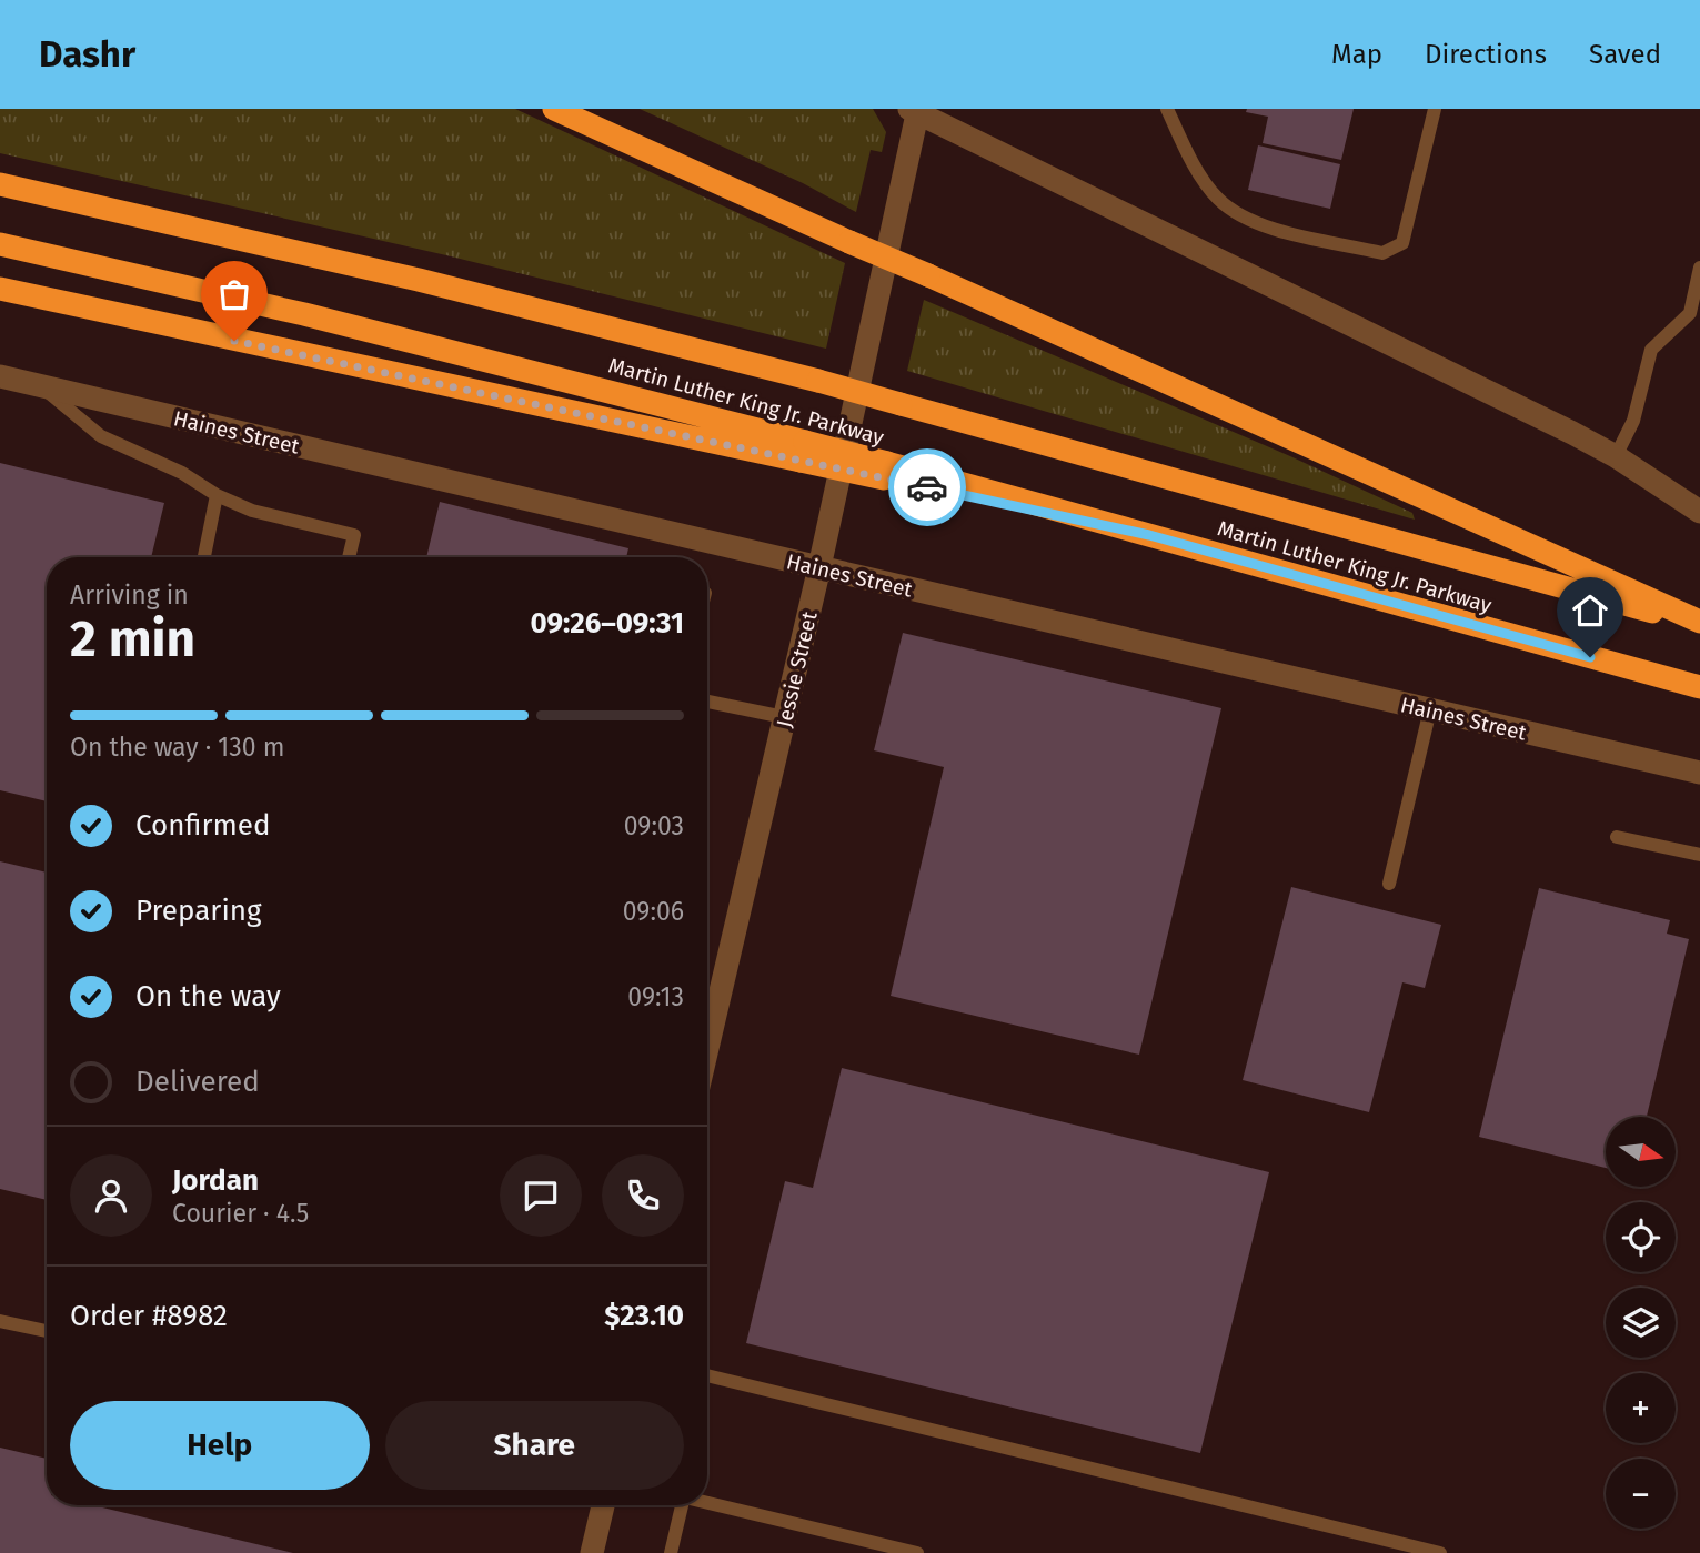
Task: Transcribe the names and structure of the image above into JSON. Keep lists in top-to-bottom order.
{
  "streets": {
    "highway": ["Martin Luther King Jr. Parkway"],
    "street": ["Haines Street", "Jessie Street"]
  },
  "crossings": [
    ["Haines Street", "Jessie Street"]
  ],
  "north": "right",
  "page": {
    "header": "Dashr",
    "nav": ["Map", "Directions", "Saved"],
    "heading": ["2 min", "Arriving in", "09:26–09:31"],
    "panel": [
      "Jordan",
      "Courier · 4.5",
      "Order #8982",
      "$23.10"
    ],
    "bar": "On the way · 130 m",
    "list": [
      ["Confirmed", "09:03"],
      ["Preparing", "09:06"],
      ["On the way", "09:13"],
      "Delivered"
    ],
    "map_buttons": ["+", "−"],
    "buttons": ["Help", "Share"]
  }
}
